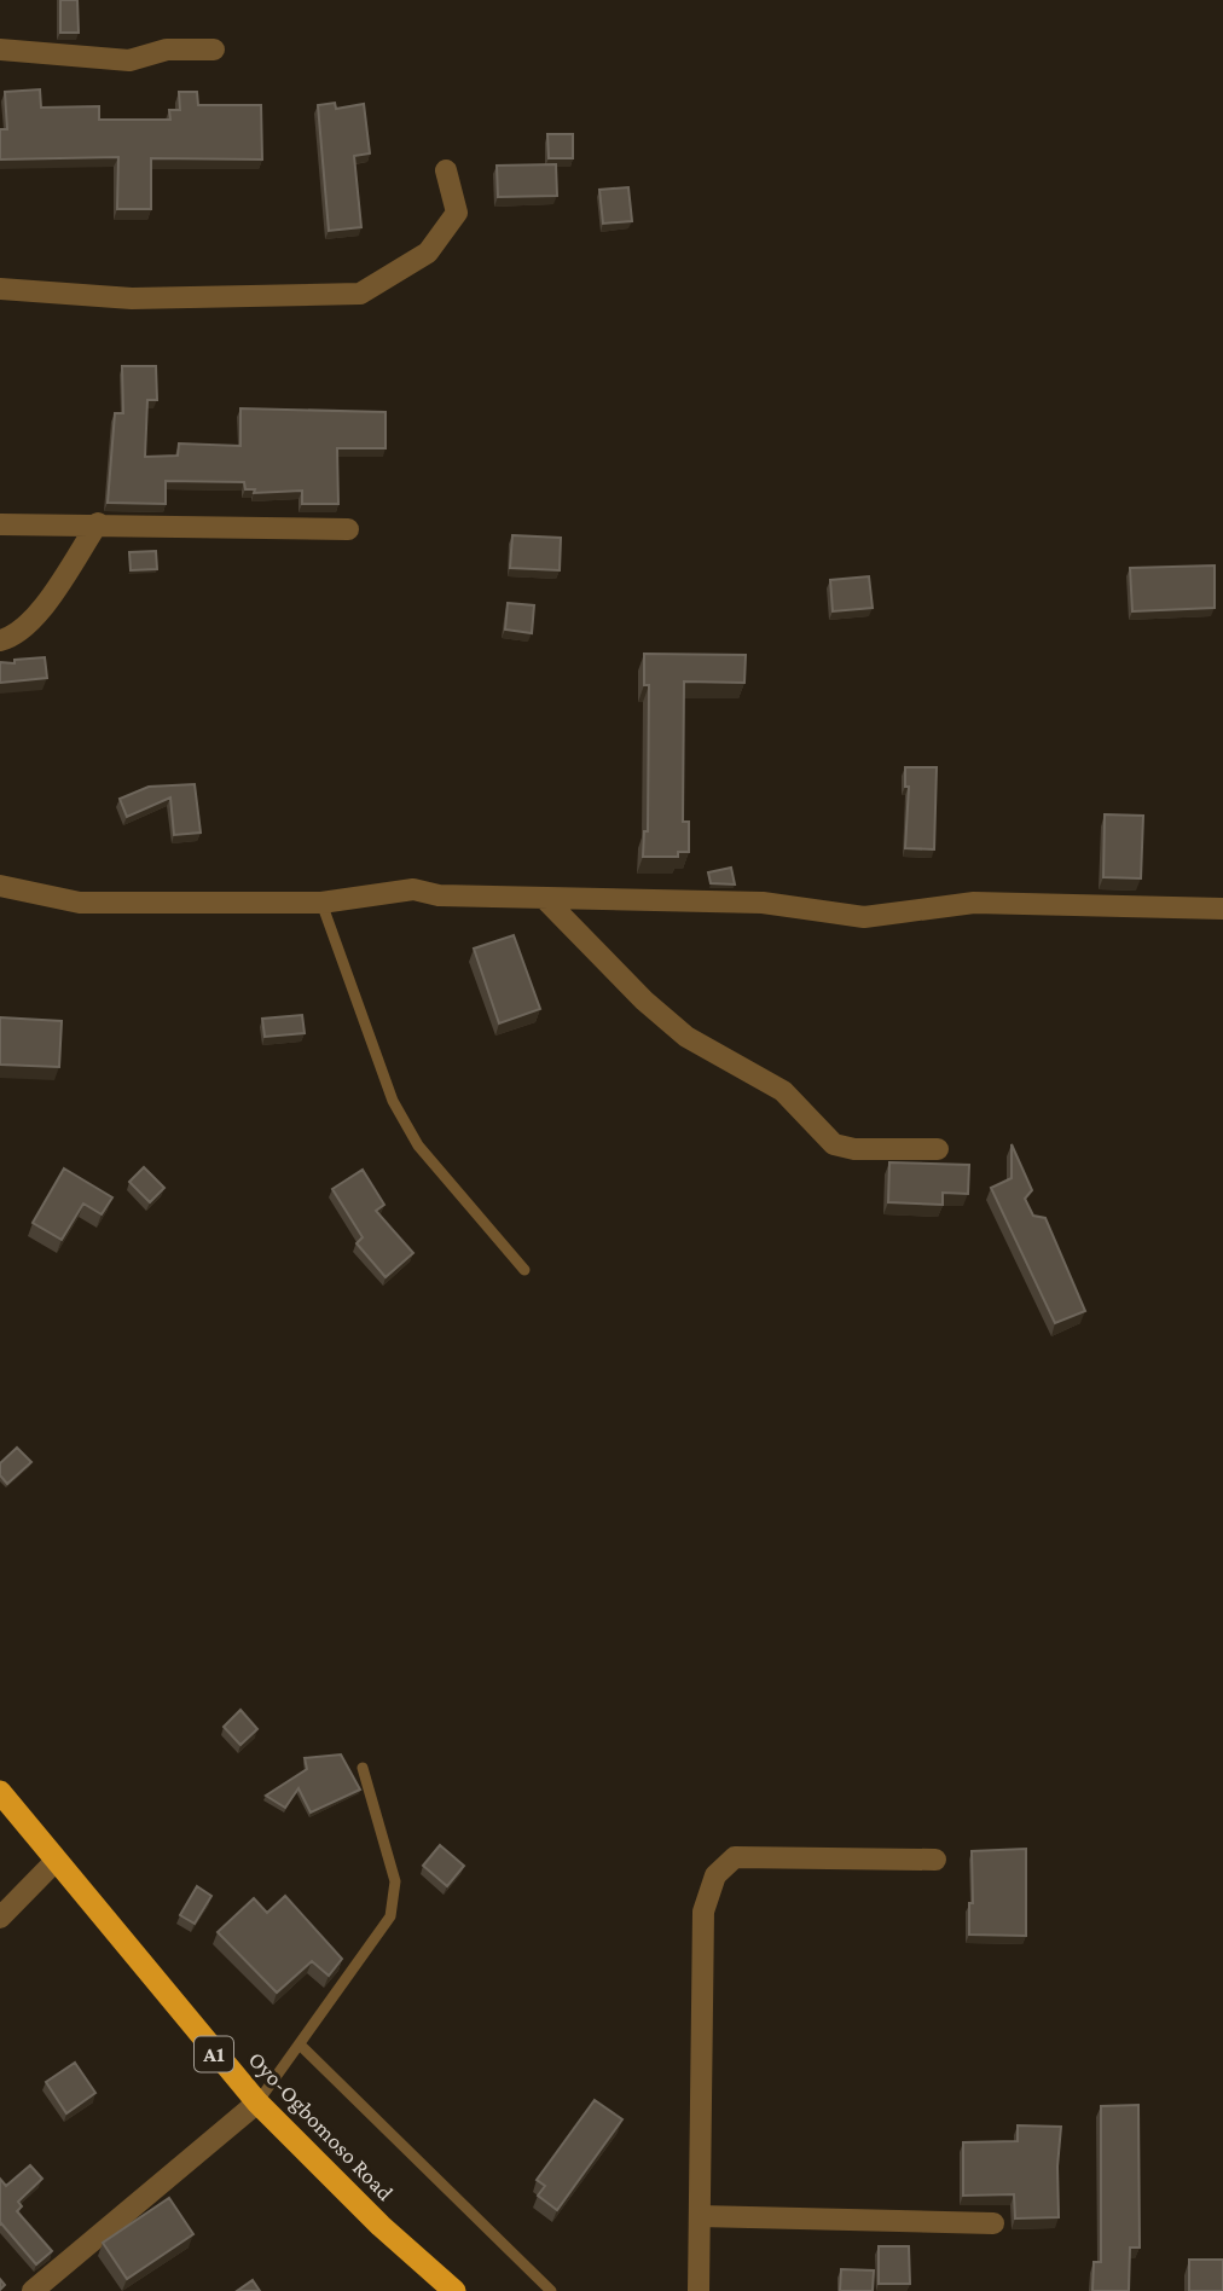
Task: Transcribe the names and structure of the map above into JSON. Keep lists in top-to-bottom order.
{
  "streets": {
    "highway": ["A1", "Oyo-Ogbomoso Road"]
  }
}
